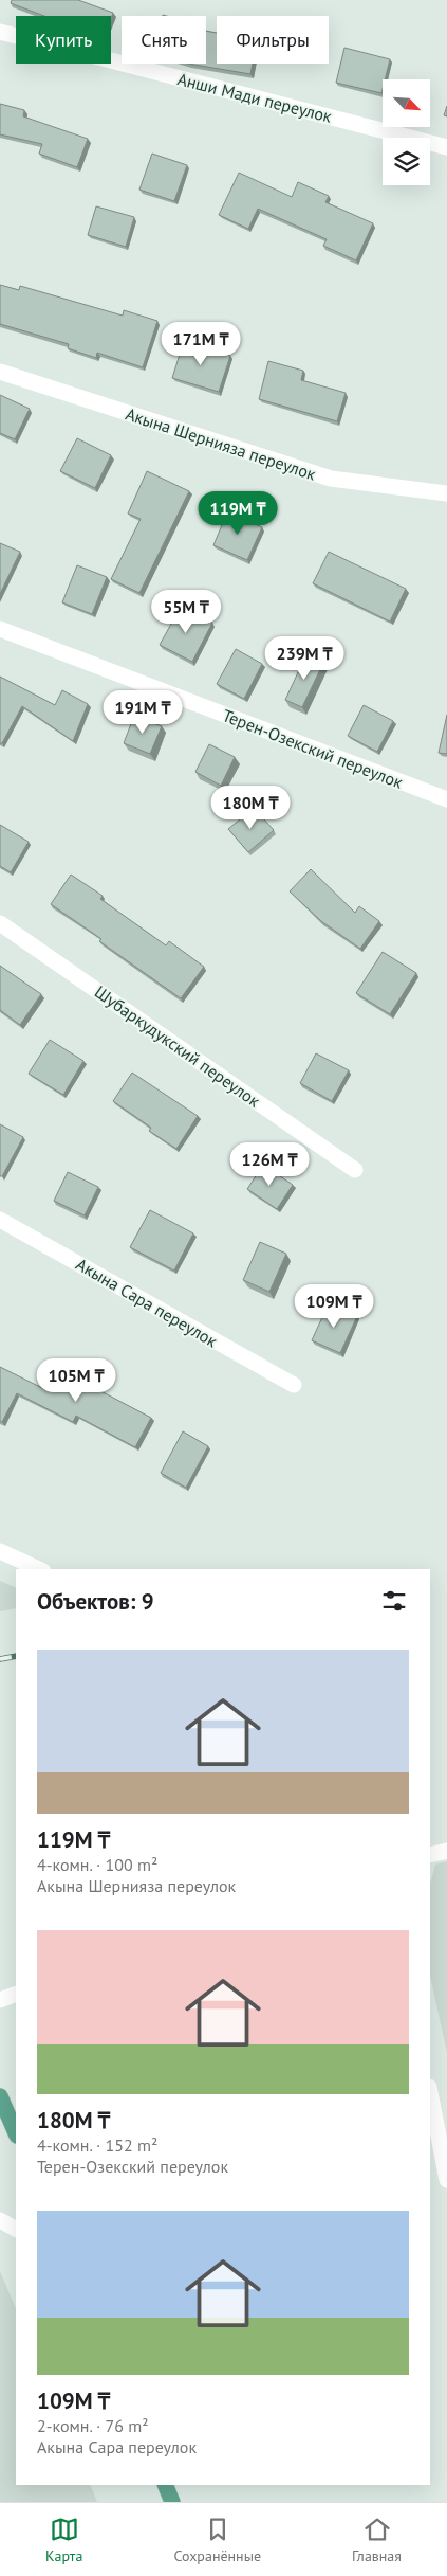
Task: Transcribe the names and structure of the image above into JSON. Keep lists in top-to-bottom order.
{
  "streets": {
    "street": [
      "Анши Мади переулок",
      "Акына Шернияза переулок",
      "Терен-Озекский переулок",
      "Шубаркудукский переулок",
      "Акына Сара переулок"
    ]
  },
  "north": "bottom right",
  "page": {
    "chip": ["Купить", "Снять", "Фильтры"],
    "price": [
      "171M ₸",
      "119M ₸",
      "55M ₸",
      "239M ₸",
      "191M ₸",
      "180M ₸",
      "126M ₸",
      "109M ₸",
      "105M ₸"
    ],
    "heading": "Объектов: 9",
    "list": [
      {
        "name": "119M ₸",
        "note": "4-комн. · 100 m² · Акына Шернияза переулок"
      },
      {
        "name": "180M ₸",
        "note": "4-комн. · 152 m² · Терен-Озекский переулок"
      },
      {
        "name": "109M ₸",
        "note": "2-комн. · 76 m² · Акына Сара переулок"
      }
    ],
    "tabs": ["Карта", "Сохранённые", "Главная"]
  }
}
